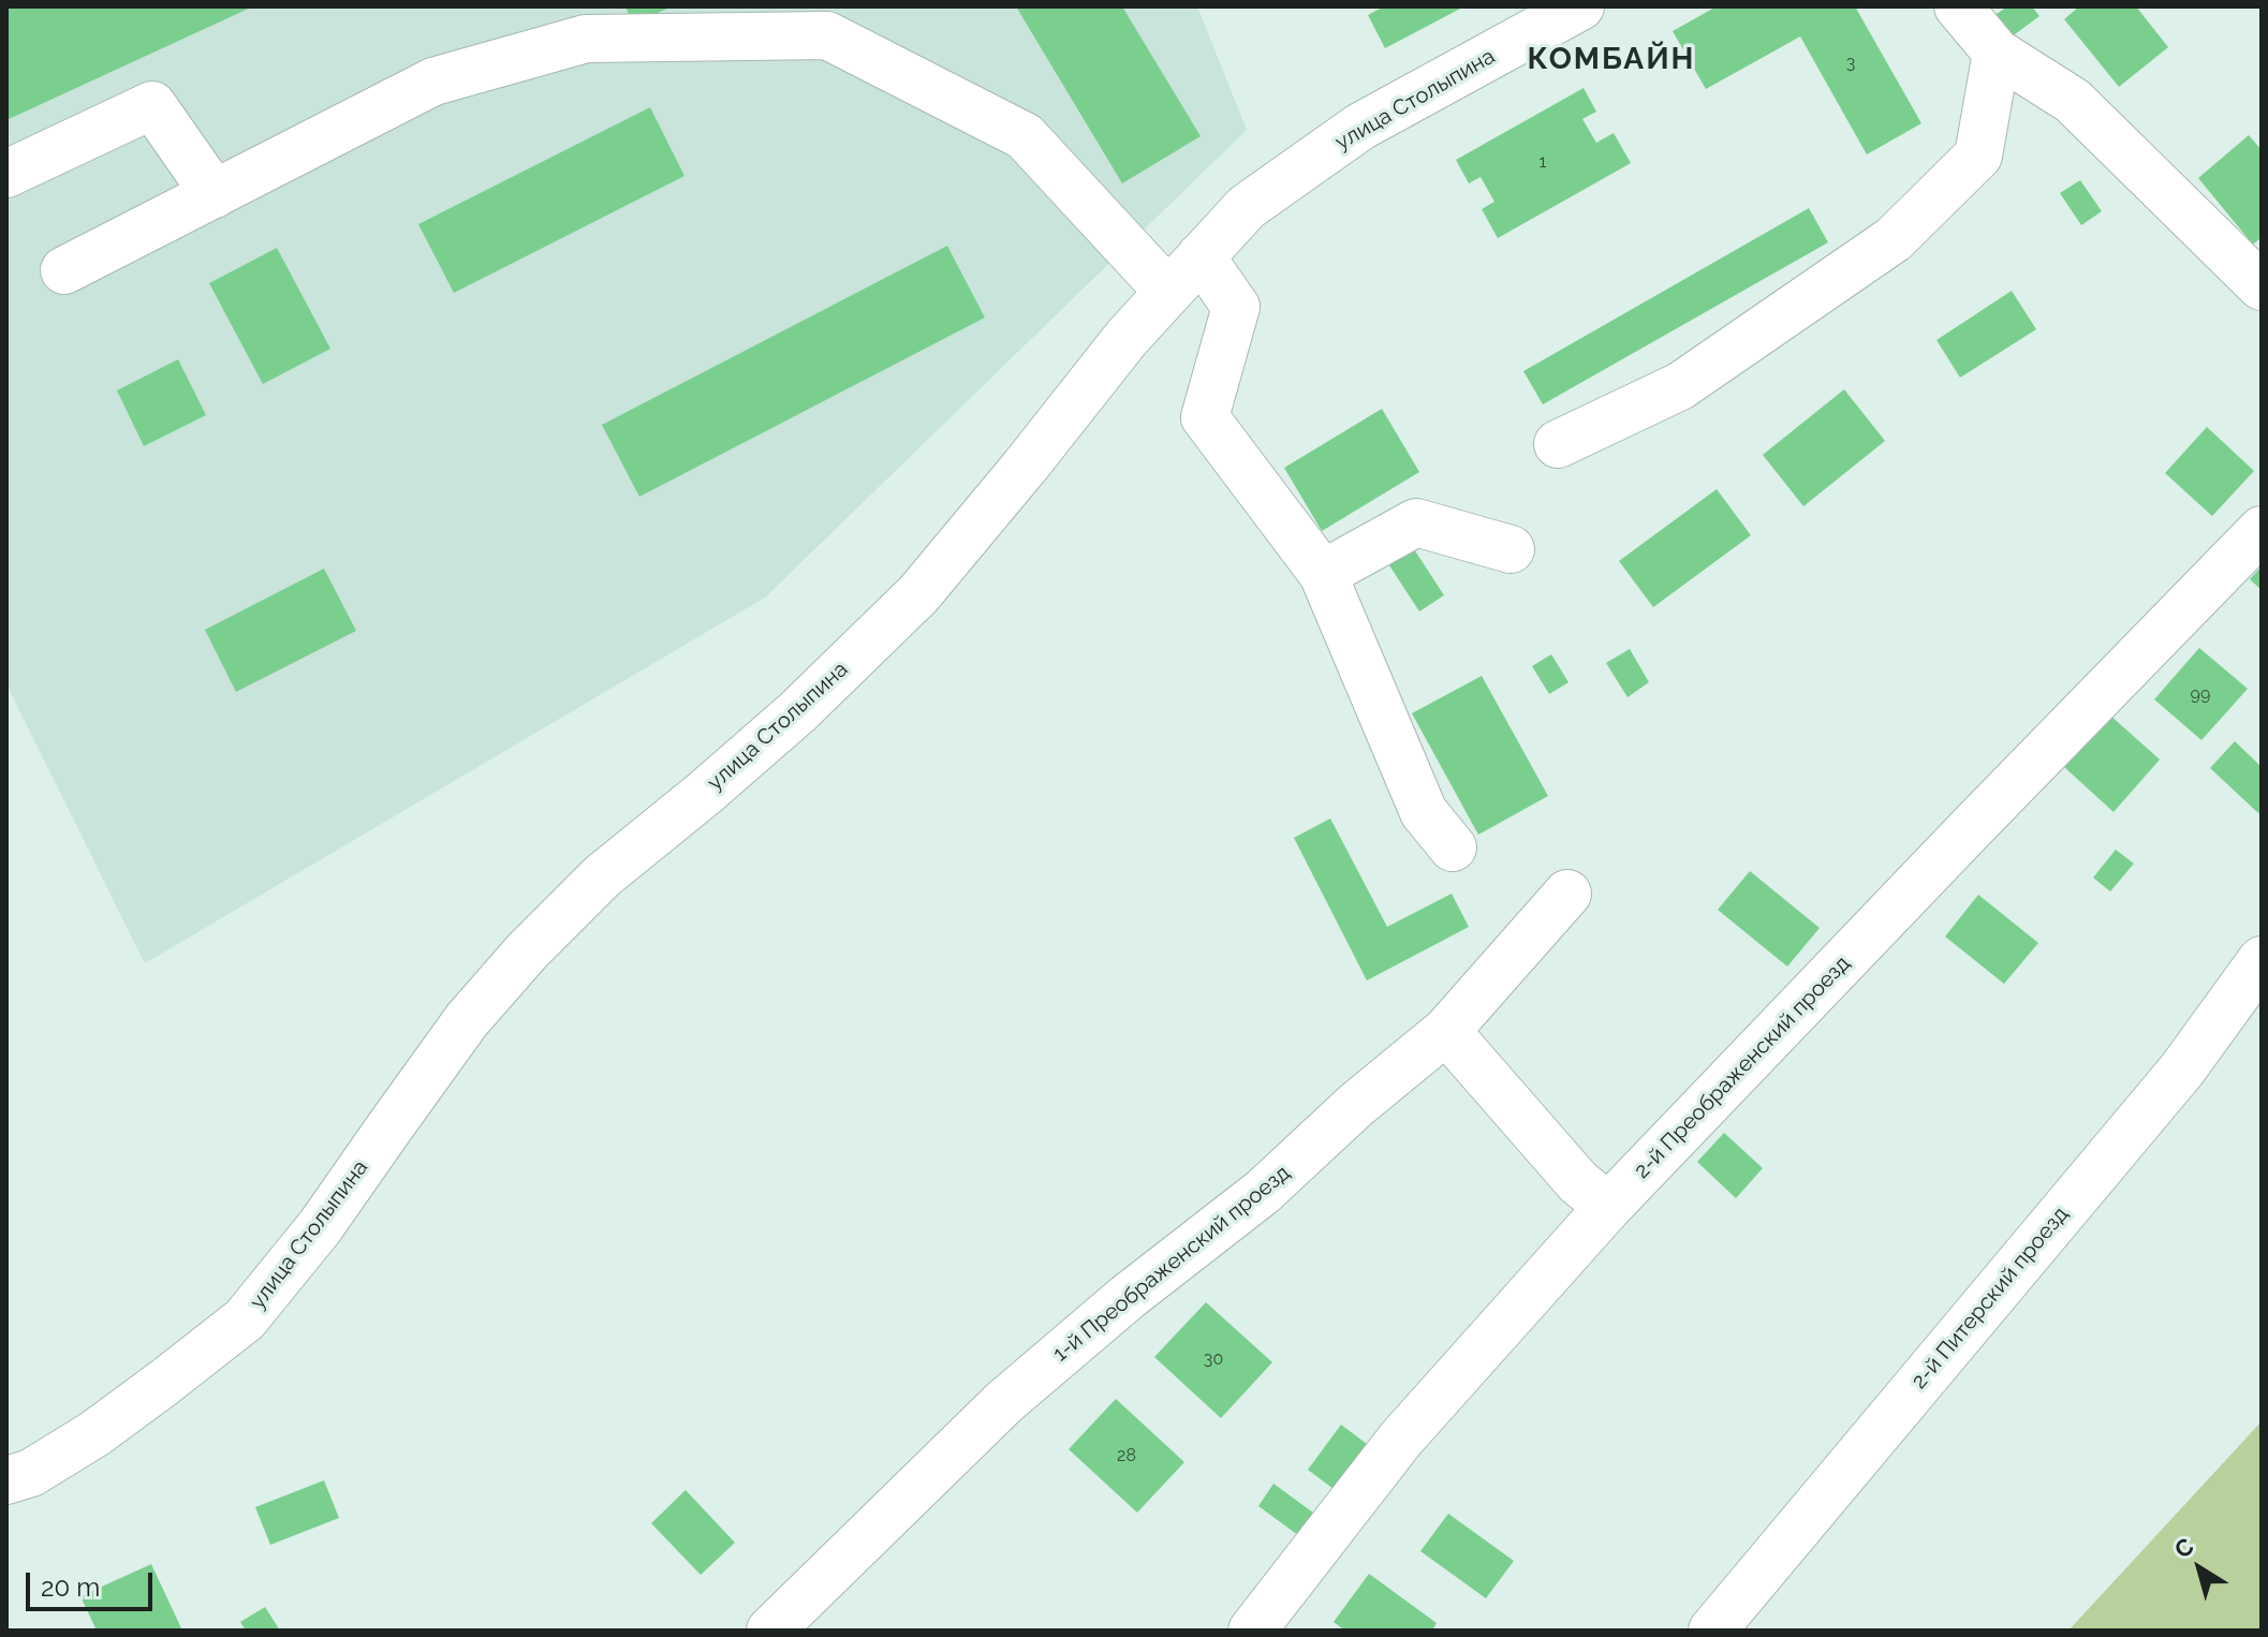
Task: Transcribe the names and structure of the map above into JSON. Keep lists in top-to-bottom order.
{
  "streets": {
    "street": [
      "улица Столыпина",
      "2-й Преображенский проезд",
      "1-й Преображенский проезд",
      "2-й Питерский проезд"
    ]
  },
  "districts": ["КОМБАЙН"],
  "house_numbers": [
    "3",
    "1",
    "99",
    "30",
    "28"
  ],
  "scale_bar": "20 m",
  "north": "top left"
}
